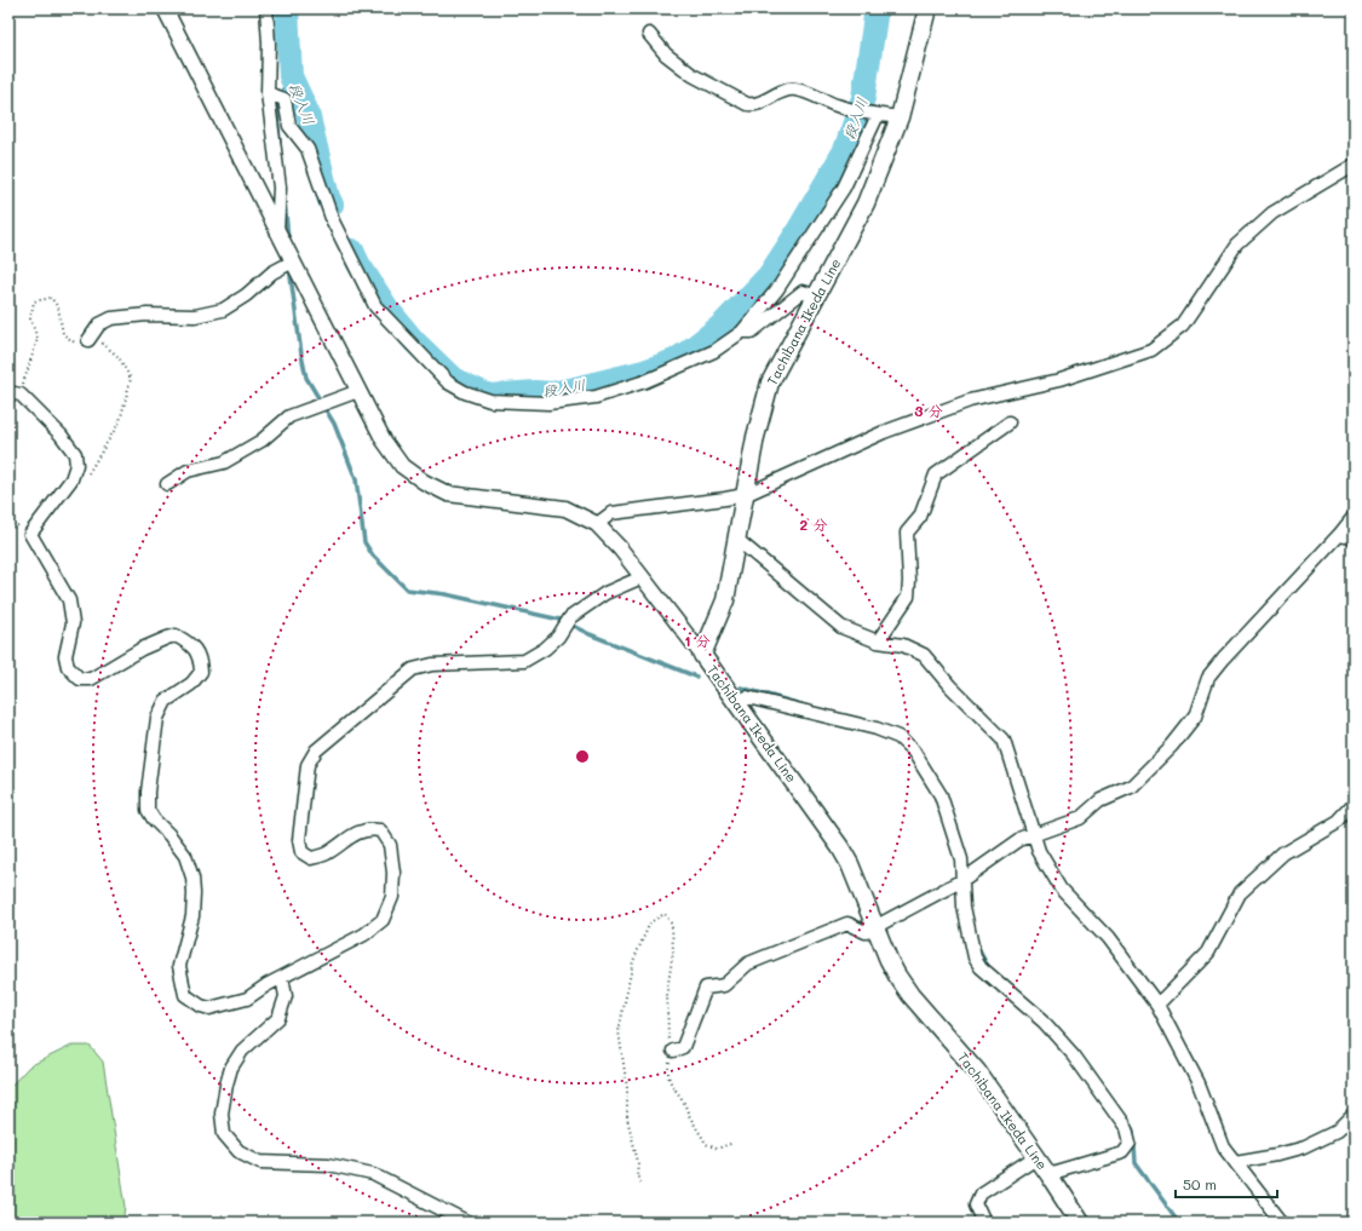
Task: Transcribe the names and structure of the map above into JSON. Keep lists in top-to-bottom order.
{
  "streets": {
    "main road": ["Tachibana Ikeda Line"]
  },
  "water": ["段入川"],
  "scale_bar": "50 m",
  "rings": ["3 分", "2 分", "1 分"]
}
